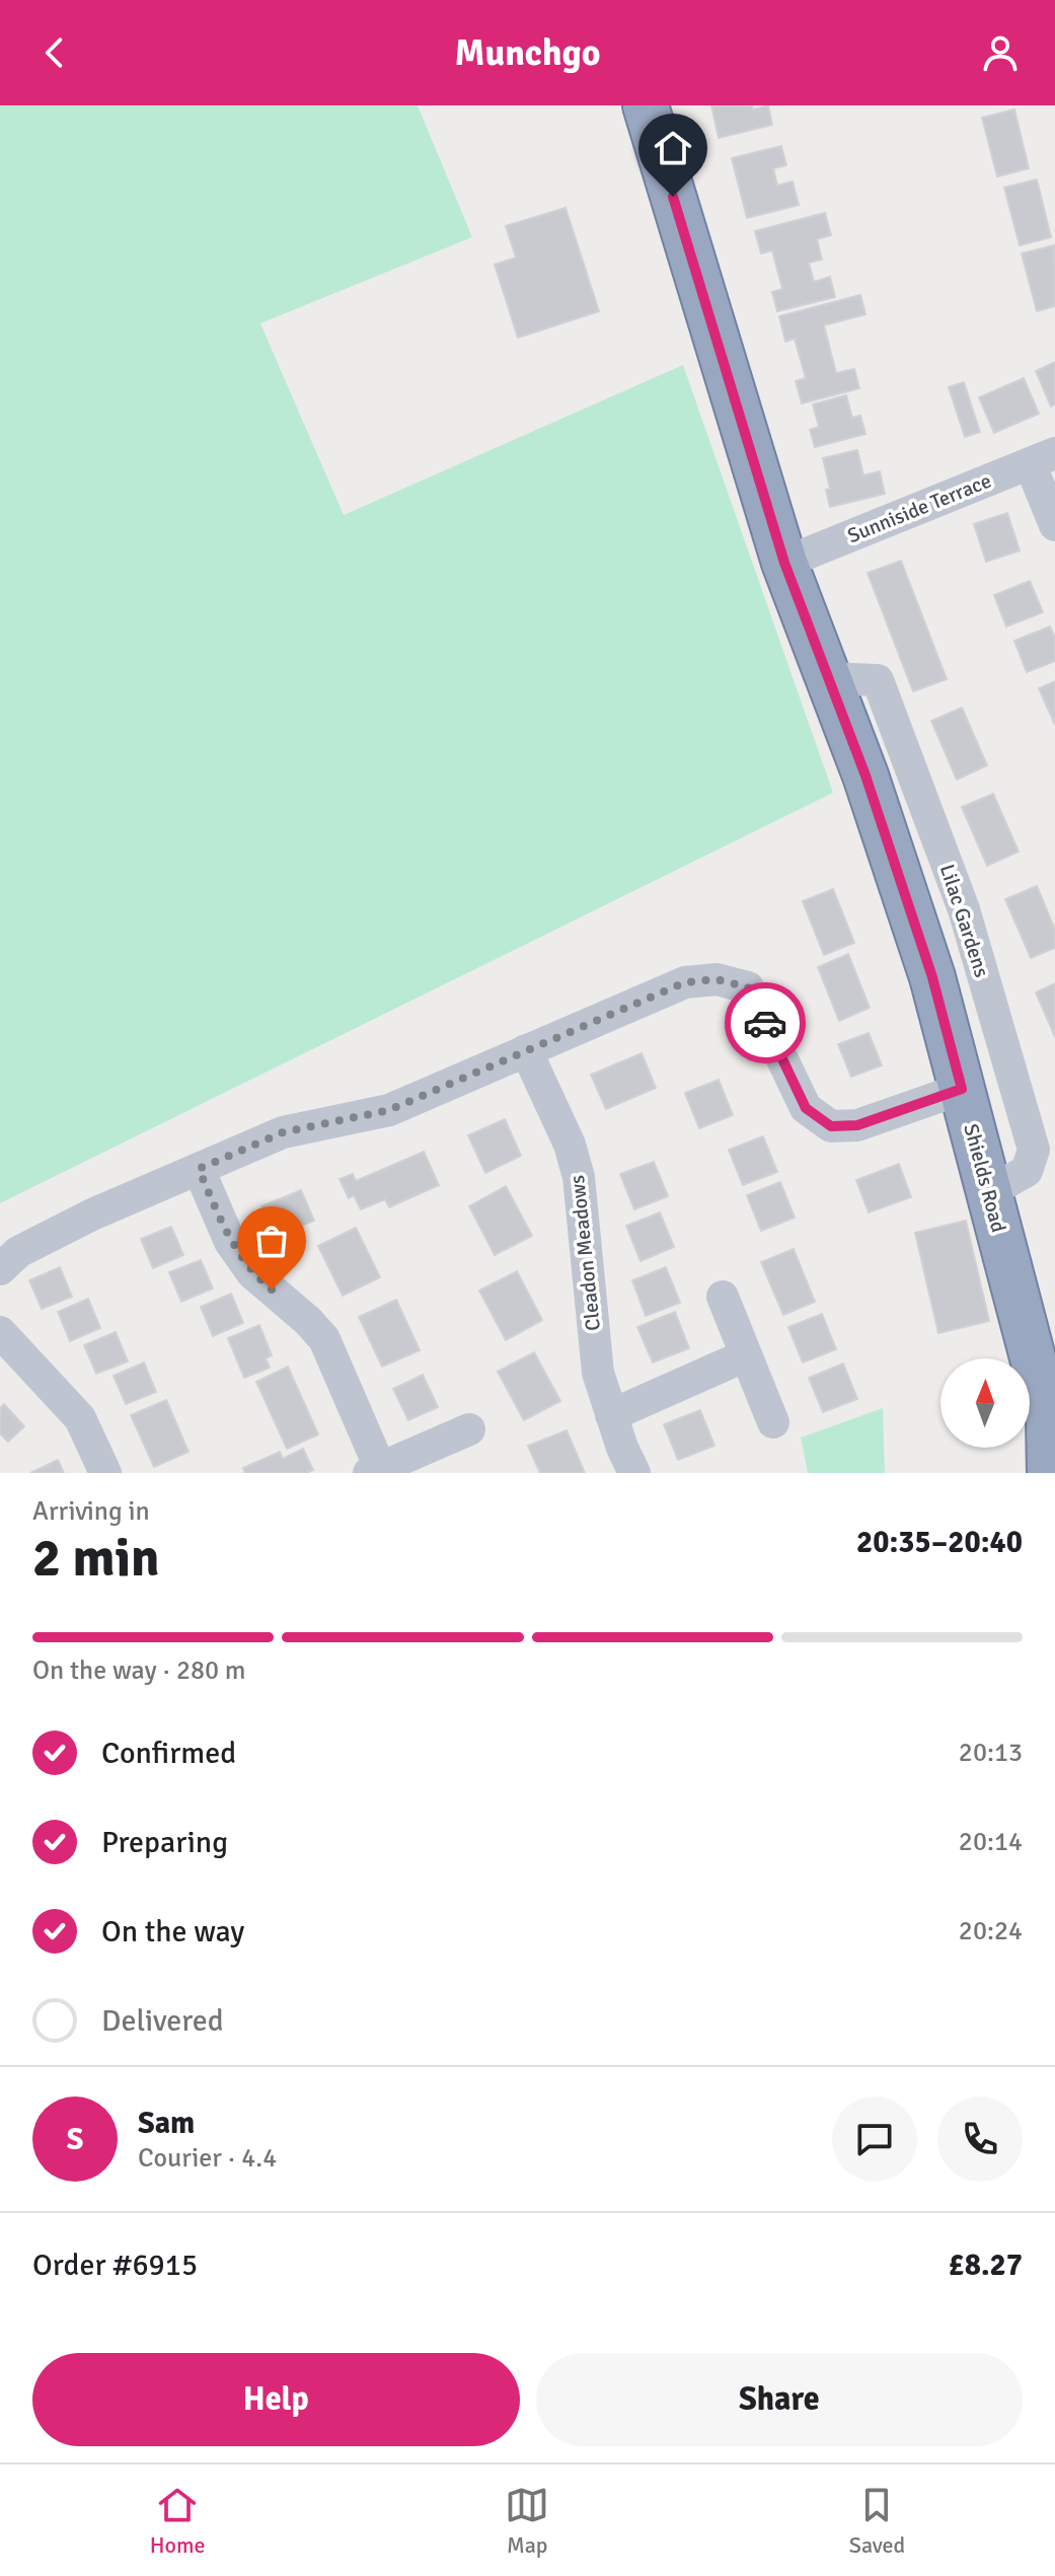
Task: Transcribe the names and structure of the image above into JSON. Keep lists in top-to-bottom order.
{
  "streets": {
    "highway": ["Shields Road"],
    "street": ["Sunniside Terrace", "Lilac Gardens", "Cleadon Meadows"]
  },
  "crossings": [
    ["Sunniside Terrace", "Shields Road"],
    ["Lilac Gardens", "Shields Road"]
  ],
  "north": "top",
  "page": {
    "header": "Munchgo",
    "heading": ["2 min", "Arriving in", "20:35–20:40"],
    "panel": [
      "Sam",
      "Courier · 4.4",
      "Order #6915",
      "£8.27"
    ],
    "bar": "On the way · 280 m",
    "list": [
      ["Confirmed", "20:13"],
      ["Preparing", "20:14"],
      ["On the way", "20:24"],
      "Delivered"
    ],
    "round": "S",
    "buttons": ["Help", "Share"],
    "tabs": ["Home", "Map", "Saved"]
  }
}
